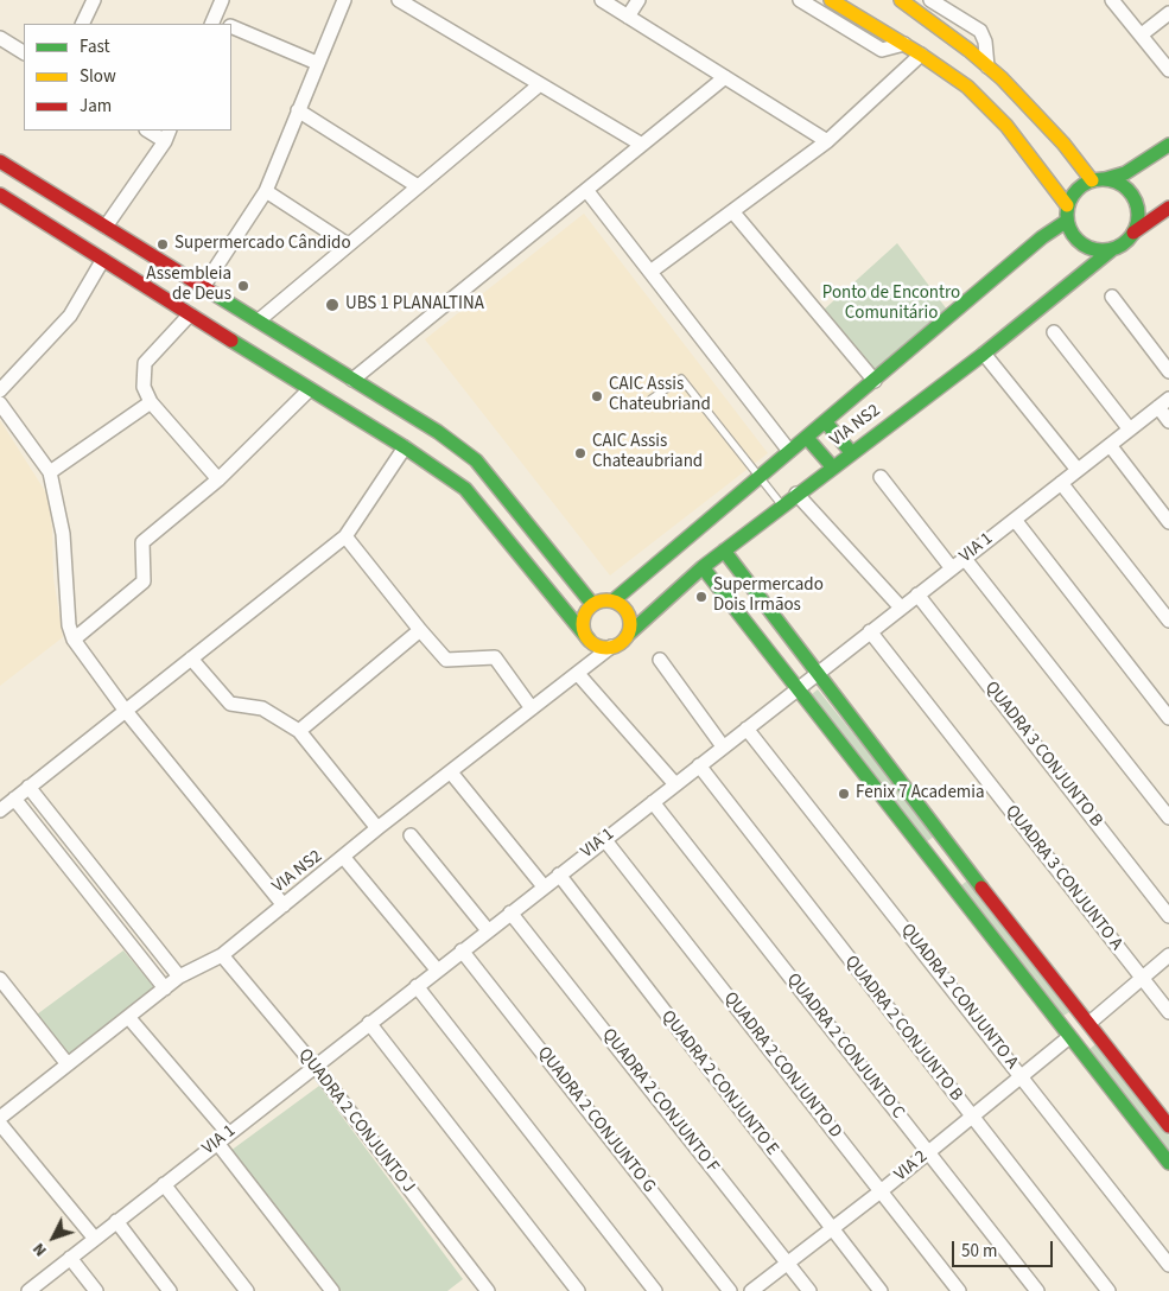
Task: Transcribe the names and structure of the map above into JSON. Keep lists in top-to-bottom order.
{
  "streets": {
    "street": [
      "VIA NS2",
      "VIA 1",
      "QUADRA 3 CONJUNTO B",
      "QUADRA 3 CONJUNTO A",
      "QUADRA 2 CONJUNTO A",
      "QUADRA 2 CONJUNTO B",
      "QUADRA 2 CONJUNTO C",
      "QUADRA 2 CONJUNTO D",
      "QUADRA 2 CONJUNTO E",
      "QUADRA 2 CONJUNTO F",
      "QUADRA 2 CONJUNTO G",
      "QUADRA 2 CONJUNTO J",
      "VIA 2"
    ]
  },
  "crossings": [
    ["VIA NS2", "QUADRA 2 CONJUNTO J"],
    ["VIA 1", "QUADRA 3 CONJUNTO B"],
    ["VIA 1", "QUADRA 3 CONJUNTO A"],
    ["VIA 1", "QUADRA 2 CONJUNTO A"],
    ["VIA 1", "QUADRA 2 CONJUNTO B"],
    ["VIA 1", "QUADRA 2 CONJUNTO C"],
    ["VIA 1", "QUADRA 2 CONJUNTO D"],
    ["VIA 1", "QUADRA 2 CONJUNTO E"],
    ["VIA 1", "QUADRA 2 CONJUNTO F"],
    ["VIA 1", "QUADRA 2 CONJUNTO G"],
    ["VIA 1", "QUADRA 2 CONJUNTO J"],
    ["QUADRA 2 CONJUNTO A", "VIA 2"],
    ["QUADRA 2 CONJUNTO B", "VIA 2"],
    ["QUADRA 2 CONJUNTO C", "VIA 2"],
    ["QUADRA 2 CONJUNTO D", "VIA 2"],
    ["QUADRA 2 CONJUNTO E", "VIA 2"],
    ["QUADRA 2 CONJUNTO F", "VIA 2"]
  ],
  "parks": ["Ponto de Encontro Comunitário"],
  "places": [
    "Supermercado Cândido",
    "Assembleia de Deus",
    "UBS 1 PLANALTINA",
    "CAIC Assis Chateubriand",
    "CAIC Assis Chateaubriand",
    "Supermercado Dois Irmãos",
    "Fenix 7 Academia"
  ],
  "legend": ["Fast", "Slow", "Jam"],
  "scale_bar": "50 m",
  "north": "bottom left"
}
